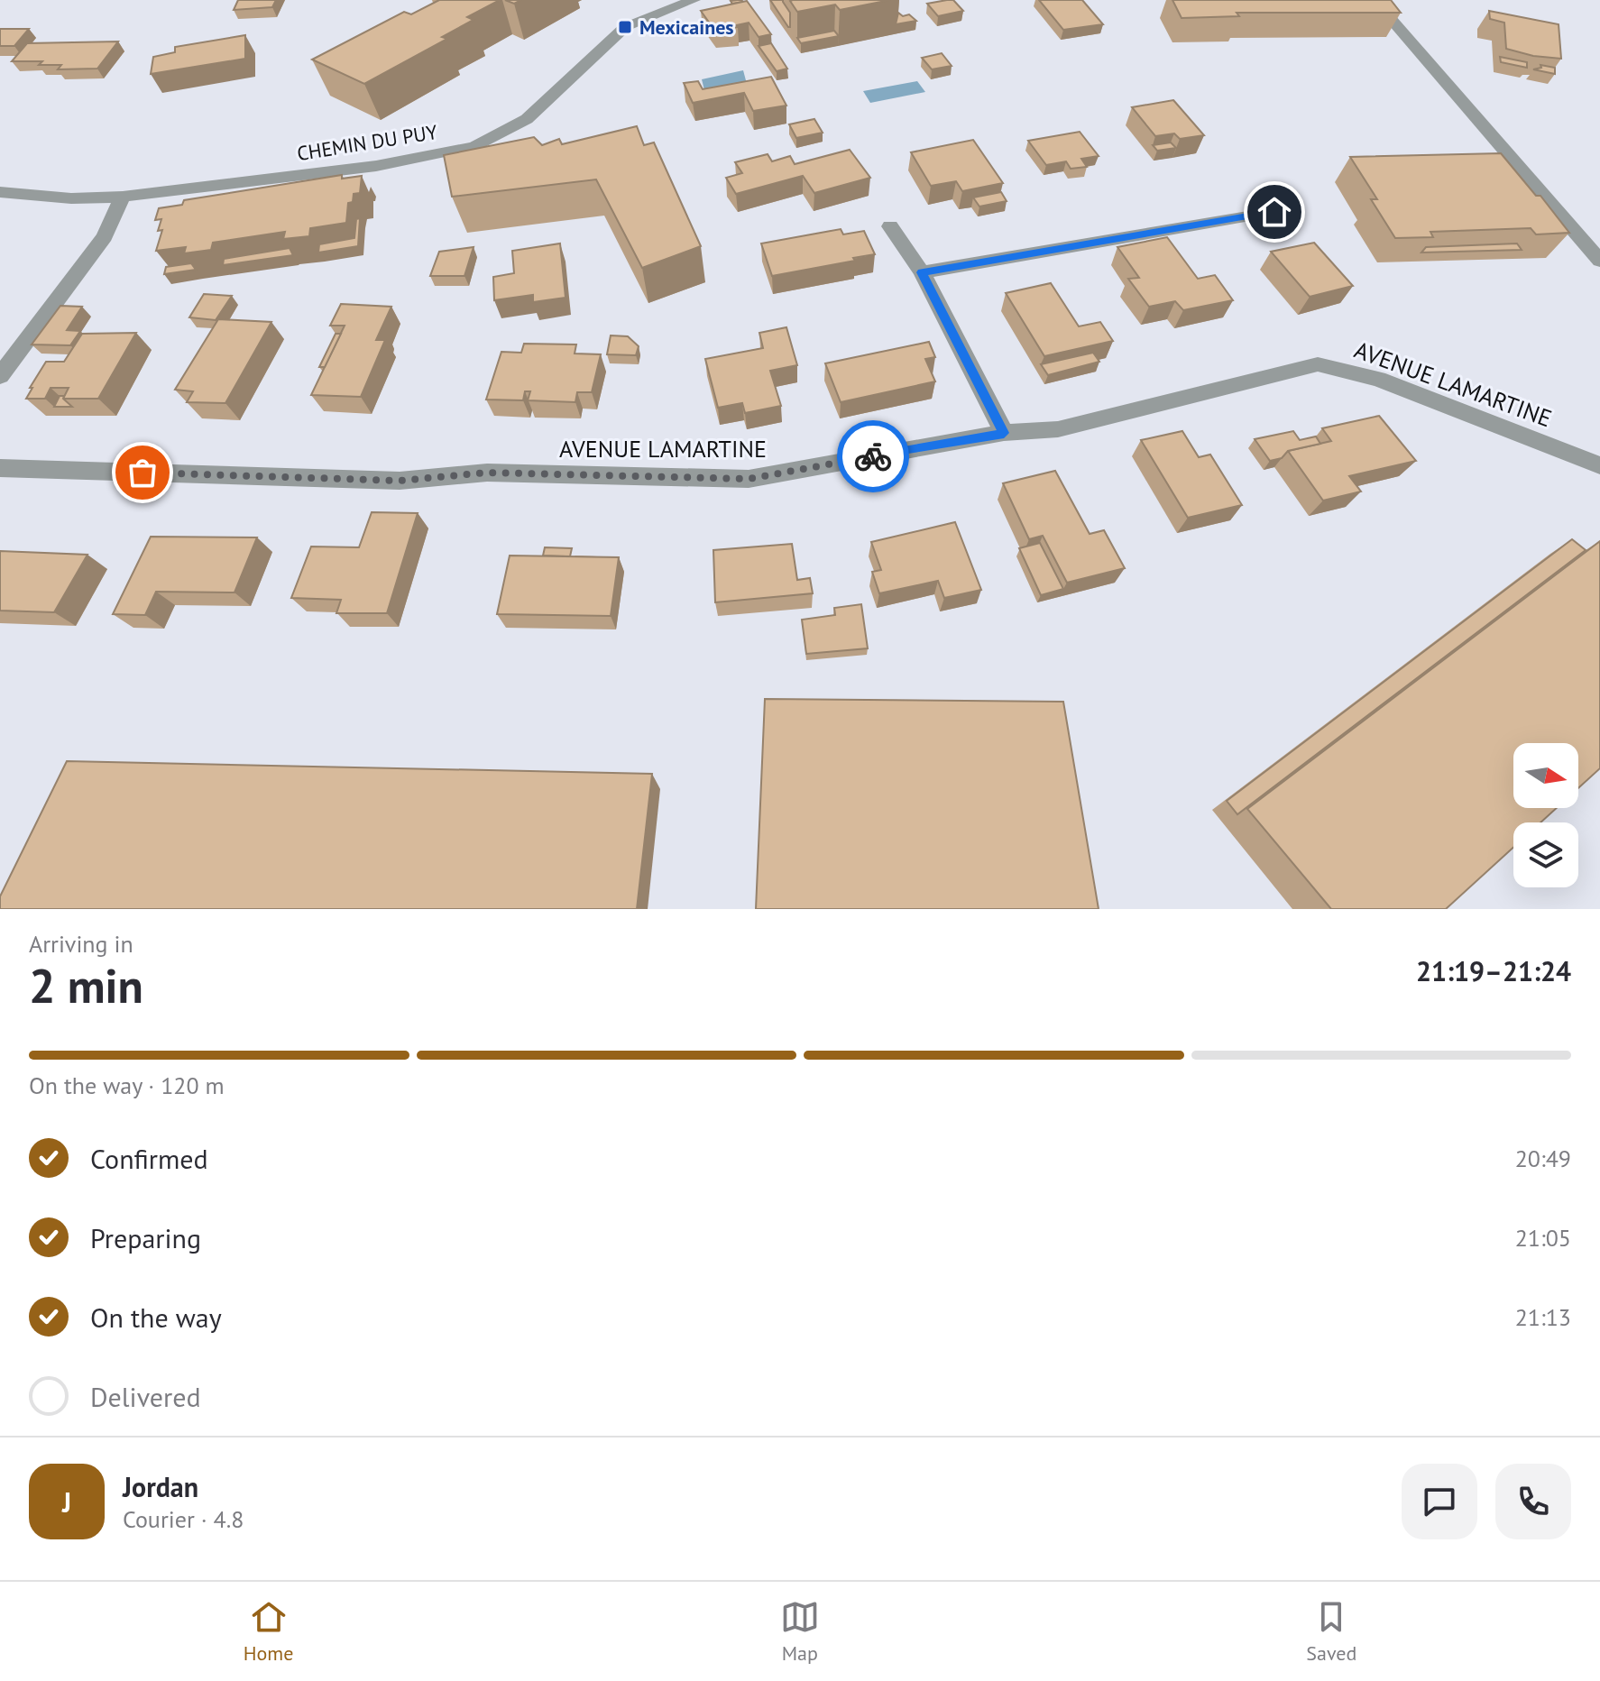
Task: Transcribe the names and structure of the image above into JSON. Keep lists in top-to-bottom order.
{
  "streets": {
    "street": ["CHEMIN DU PUY", "AVENUE LAMARTINE"]
  },
  "places": {
    "transit": ["Mexicaines"]
  },
  "north": "right",
  "page": {
    "heading": ["2 min", "Arriving in", "21:19–21:24"],
    "panel": ["Jordan", "Courier · 4.8"],
    "bar": "On the way · 120 m",
    "list": [
      ["Confirmed", "20:49"],
      ["Preparing", "21:05"],
      ["On the way", "21:13"],
      "Delivered"
    ],
    "round": "J",
    "tabs": ["Home", "Map", "Saved"]
  }
}
